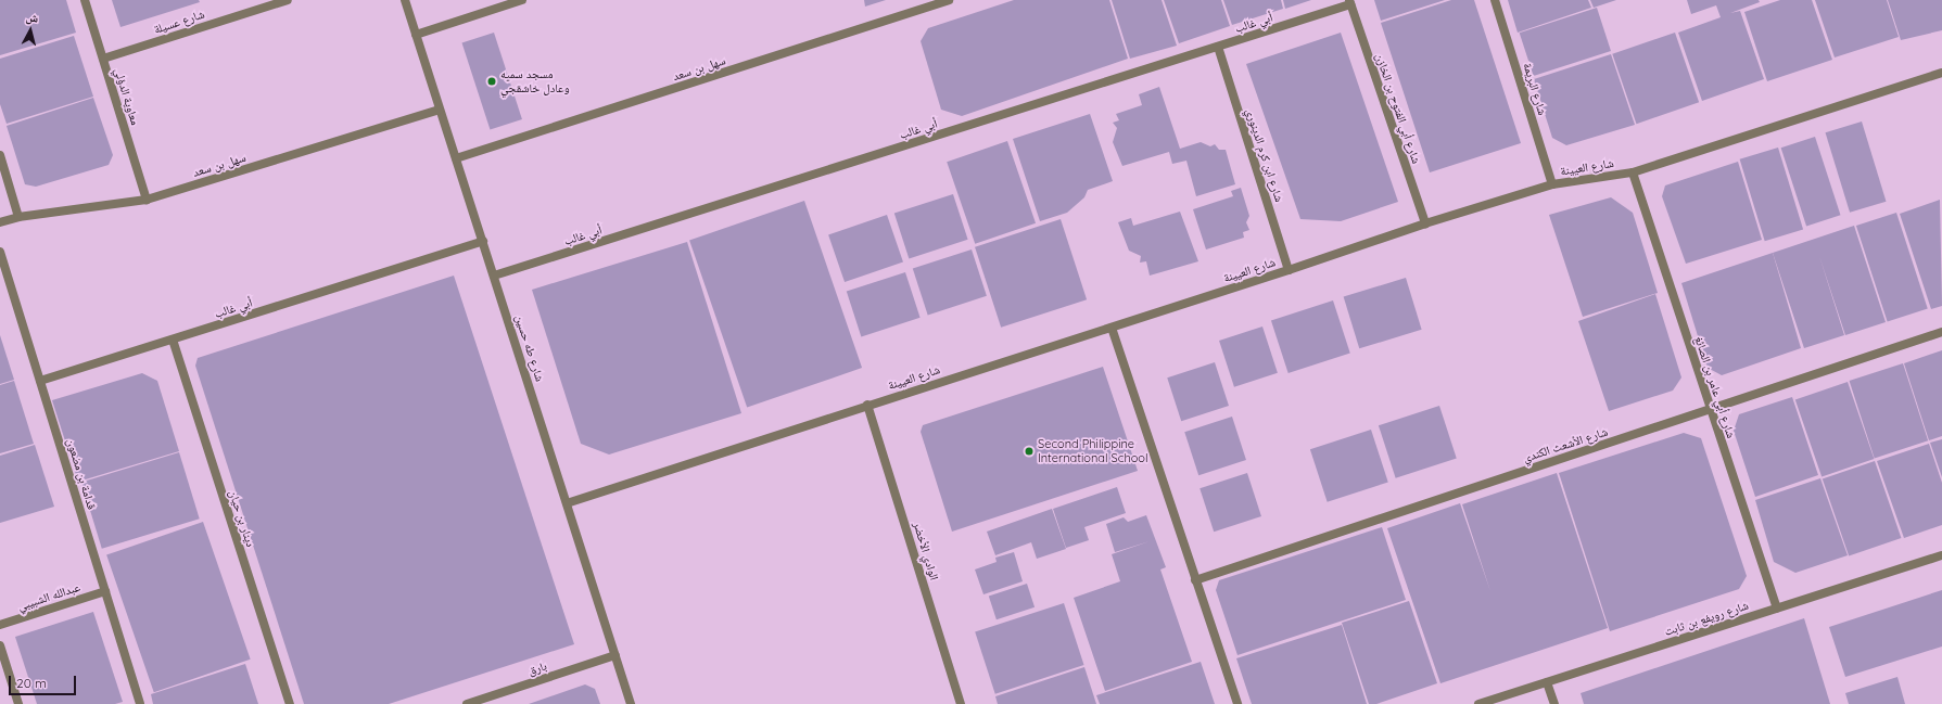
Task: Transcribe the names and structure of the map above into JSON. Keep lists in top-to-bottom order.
{
  "streets": {
    "street": [
      "شارع عسيلة",
      "أبي غالب",
      "سهل بن سعد",
      "شارع البريمة",
      "معاوية الدؤلي",
      "شارع أبي الفتوح بن الخازن",
      "شارع ابن كرم الدينوري",
      "شارع العيينة",
      "شارع طه حسين",
      "شارع أبي عامر بن الصائغ",
      "شارع الأشعث الكندي",
      "قدامة بن مضعون",
      "دينار بن حيان",
      "الوادي الأخضر",
      "عبدالله الشبيبي",
      "شارع رويفع بن ثابت",
      "بارق"
    ]
  },
  "crossings": [
    ["شارع عسيلة", "معاوية الدؤلي"],
    ["أبي غالب", "شارع أبي الفتوح بن الخازن"],
    ["أبي غالب", "شارع ابن كرم الدينوري"],
    ["أبي غالب", "شارع طه حسين"],
    ["أبي غالب", "قدامة بن مضعون"],
    ["أبي غالب", "دينار بن حيان"],
    ["سهل بن سعد", "معاوية الدؤلي"],
    ["سهل بن سعد", "شارع طه حسين"],
    ["شارع البريمة", "شارع العيينة"],
    ["شارع أبي الفتوح بن الخازن", "شارع العيينة"],
    ["شارع ابن كرم الدينوري", "شارع العيينة"],
    ["شارع العيينة", "شارع طه حسين"],
    ["شارع العيينة", "شارع أبي عامر بن الصائغ"],
    ["شارع العيينة", "الوادي الأخضر"],
    ["شارع طه حسين", "بارق"],
    ["شارع أبي عامر بن الصائغ", "شارع الأشعث الكندي"],
    ["شارع أبي عامر بن الصائغ", "شارع رويفع بن ثابت"],
    ["قدامة بن مضعون", "عبدالله الشبيبي"]
  ],
  "places": ["مسجد سميه وعادل خاشقجي", "Second Philippine International School"],
  "scale_bar": "20 m",
  "north": "top"
}
